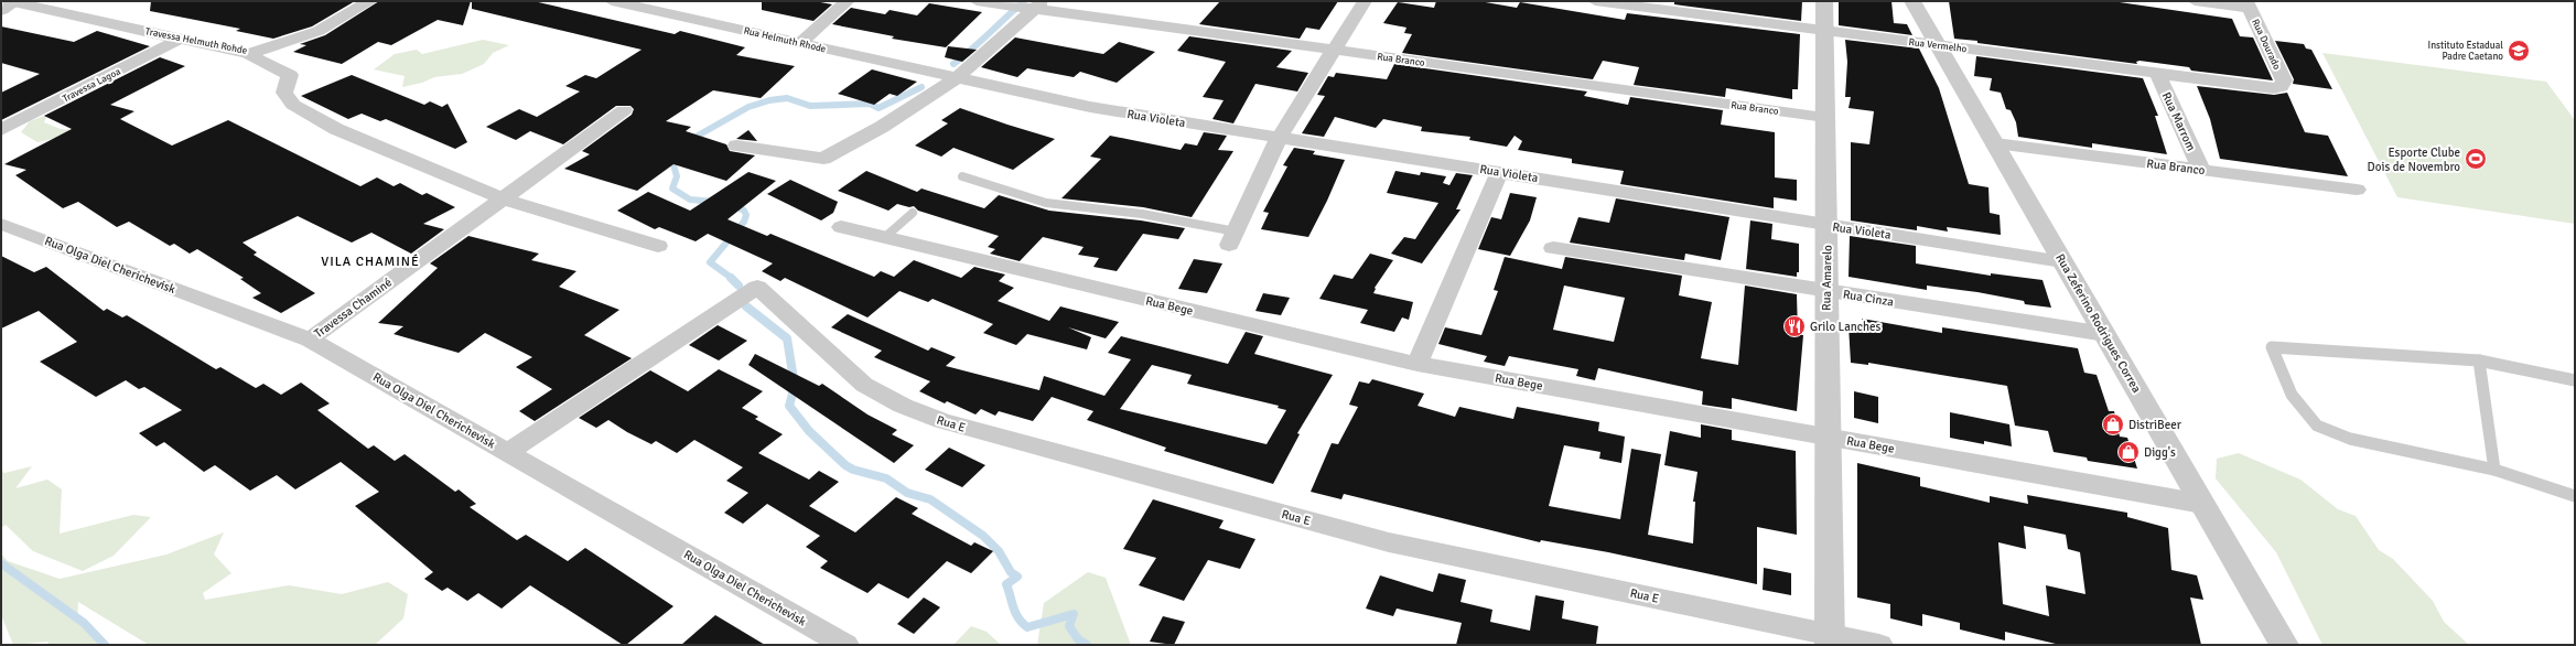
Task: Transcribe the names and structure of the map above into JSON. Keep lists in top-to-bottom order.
{
  "streets": {
    "street": [
      "Rua Helmuth Rhode",
      "Travessa Helmuth Rohde",
      "Rua Dourado",
      "Rua Vermelho",
      "Rua Branco",
      "Travessa Lagoa",
      "Rua Violeta",
      "Rua Marrom",
      "Rua Olga Diel Cherichevisk",
      "Rua Amarelo",
      "Rua Cinza",
      "Rua Bege",
      "Travessa Chaminé",
      "Rua Zeferino Rodrigues Correa",
      "Rua E"
    ]
  },
  "crossings": [
    ["Rua Helmuth Rhode", "Rua Violeta"],
    ["Travessa Helmuth Rohde", "Travessa Lagoa"],
    ["Rua Dourado", "Rua Vermelho"],
    ["Rua Vermelho", "Rua Marrom"],
    ["Rua Vermelho", "Rua Amarelo"],
    ["Rua Vermelho", "Rua Zeferino Rodrigues Correa"],
    ["Rua Branco", "Rua Marrom"],
    ["Rua Branco", "Rua Amarelo"],
    ["Rua Branco", "Rua Zeferino Rodrigues Correa"],
    ["Rua Violeta", "Rua Amarelo"],
    ["Rua Violeta", "Rua Zeferino Rodrigues Correa"],
    ["Rua Olga Diel Cherichevisk", "Travessa Chaminé"],
    ["Rua Olga Diel Cherichevisk", "Rua E"],
    ["Rua Amarelo", "Rua Cinza"],
    ["Rua Amarelo", "Rua Bege"],
    ["Rua Amarelo", "Rua E"],
    ["Rua Cinza", "Rua Zeferino Rodrigues Correa"],
    ["Rua Bege", "Rua Zeferino Rodrigues Correa"]
  ],
  "districts": ["VILA CHAMINÉ"],
  "places": {
    "school or university": ["Instituto Estadual Padre Caetano"],
    "sports": ["Esporte Clube Dois de Novembro"],
    "restaurant": ["Grilo Lanches"],
    "shop": ["DistriBeer", "Digg's"]
  }
}
